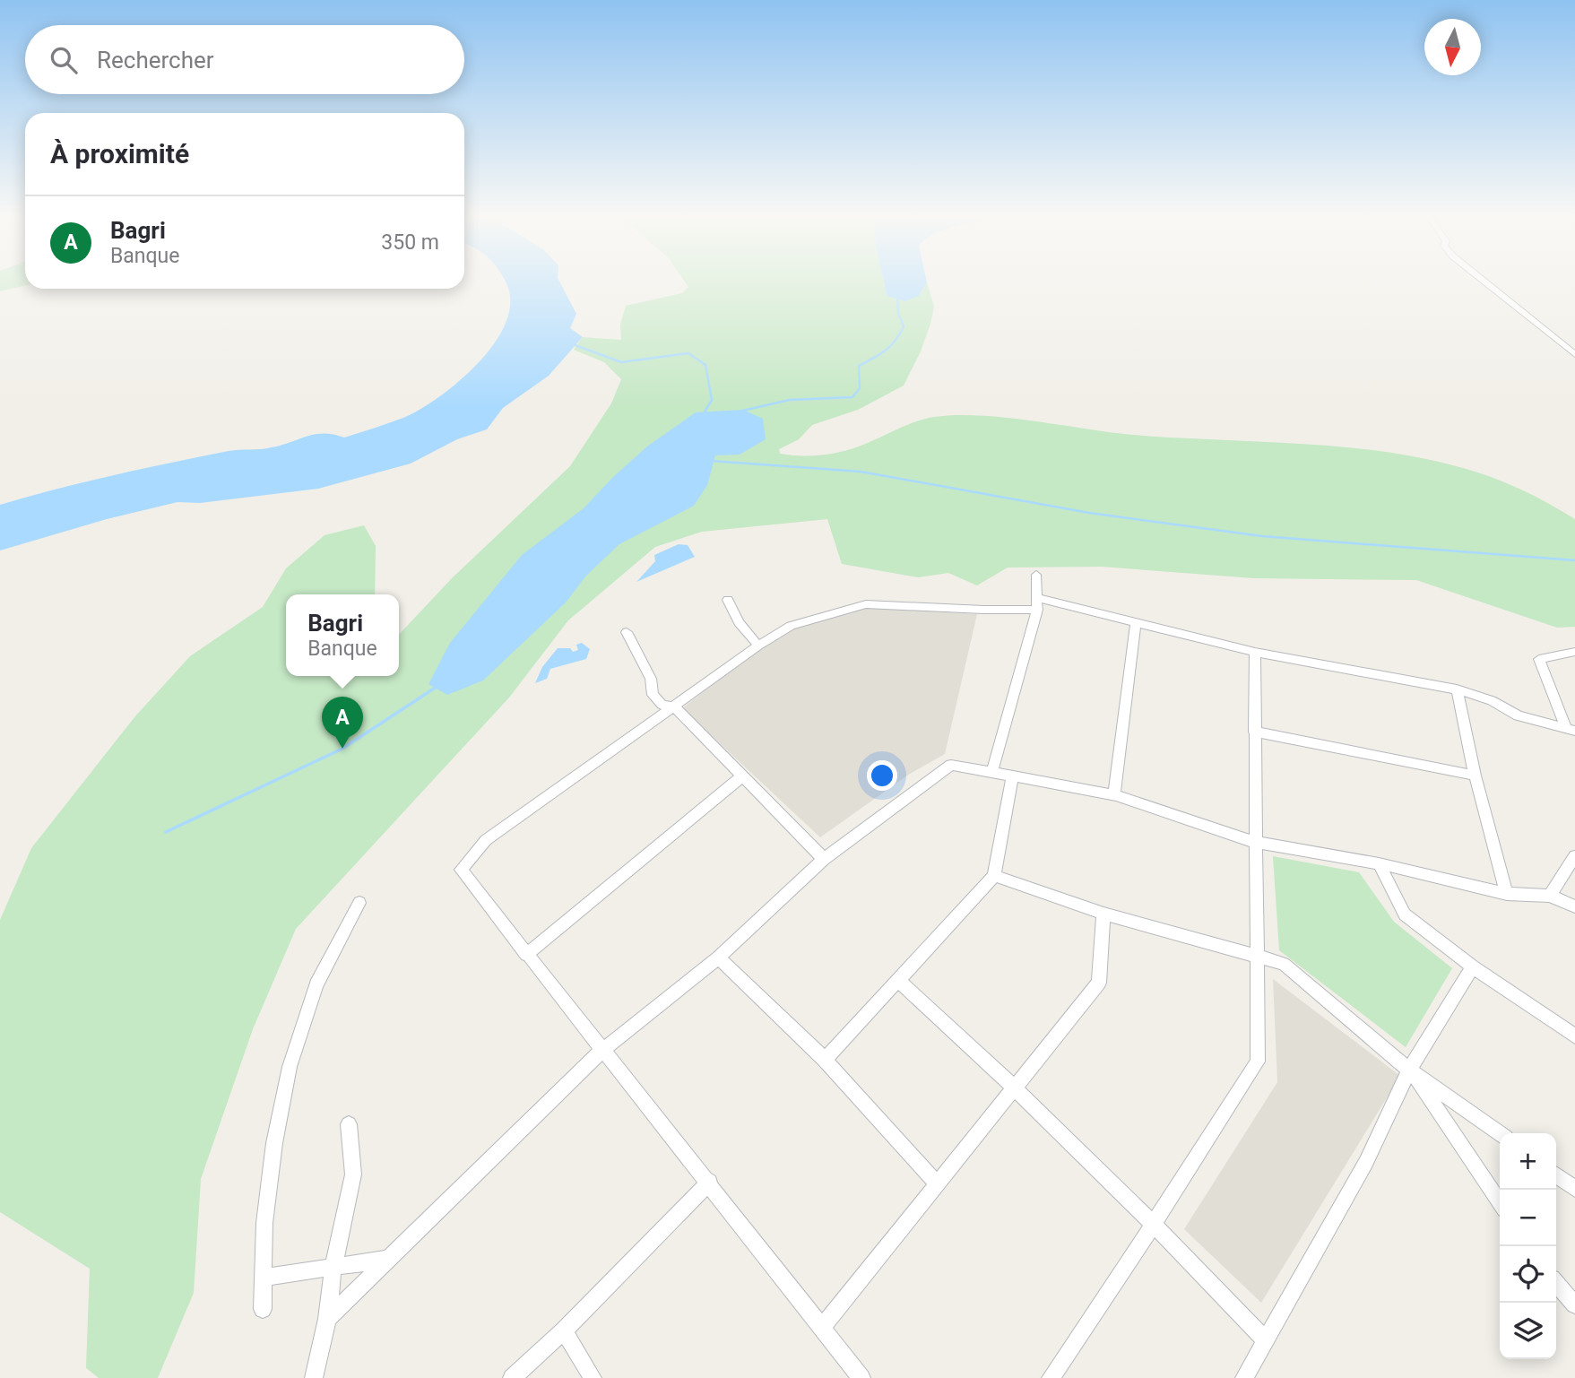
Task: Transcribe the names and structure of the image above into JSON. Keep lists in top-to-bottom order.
{
  "north": "bottom",
  "page": {
    "search": "Rechercher",
    "heading": "À proximité",
    "list": [
      {
        "mark": "A",
        "name": "Bagri",
        "note": "Banque",
        "value": "350 m"
      }
    ],
    "popup": ["Bagri", "Banque"],
    "pins": "A",
    "map_buttons": ["+", "−"]
  }
}
